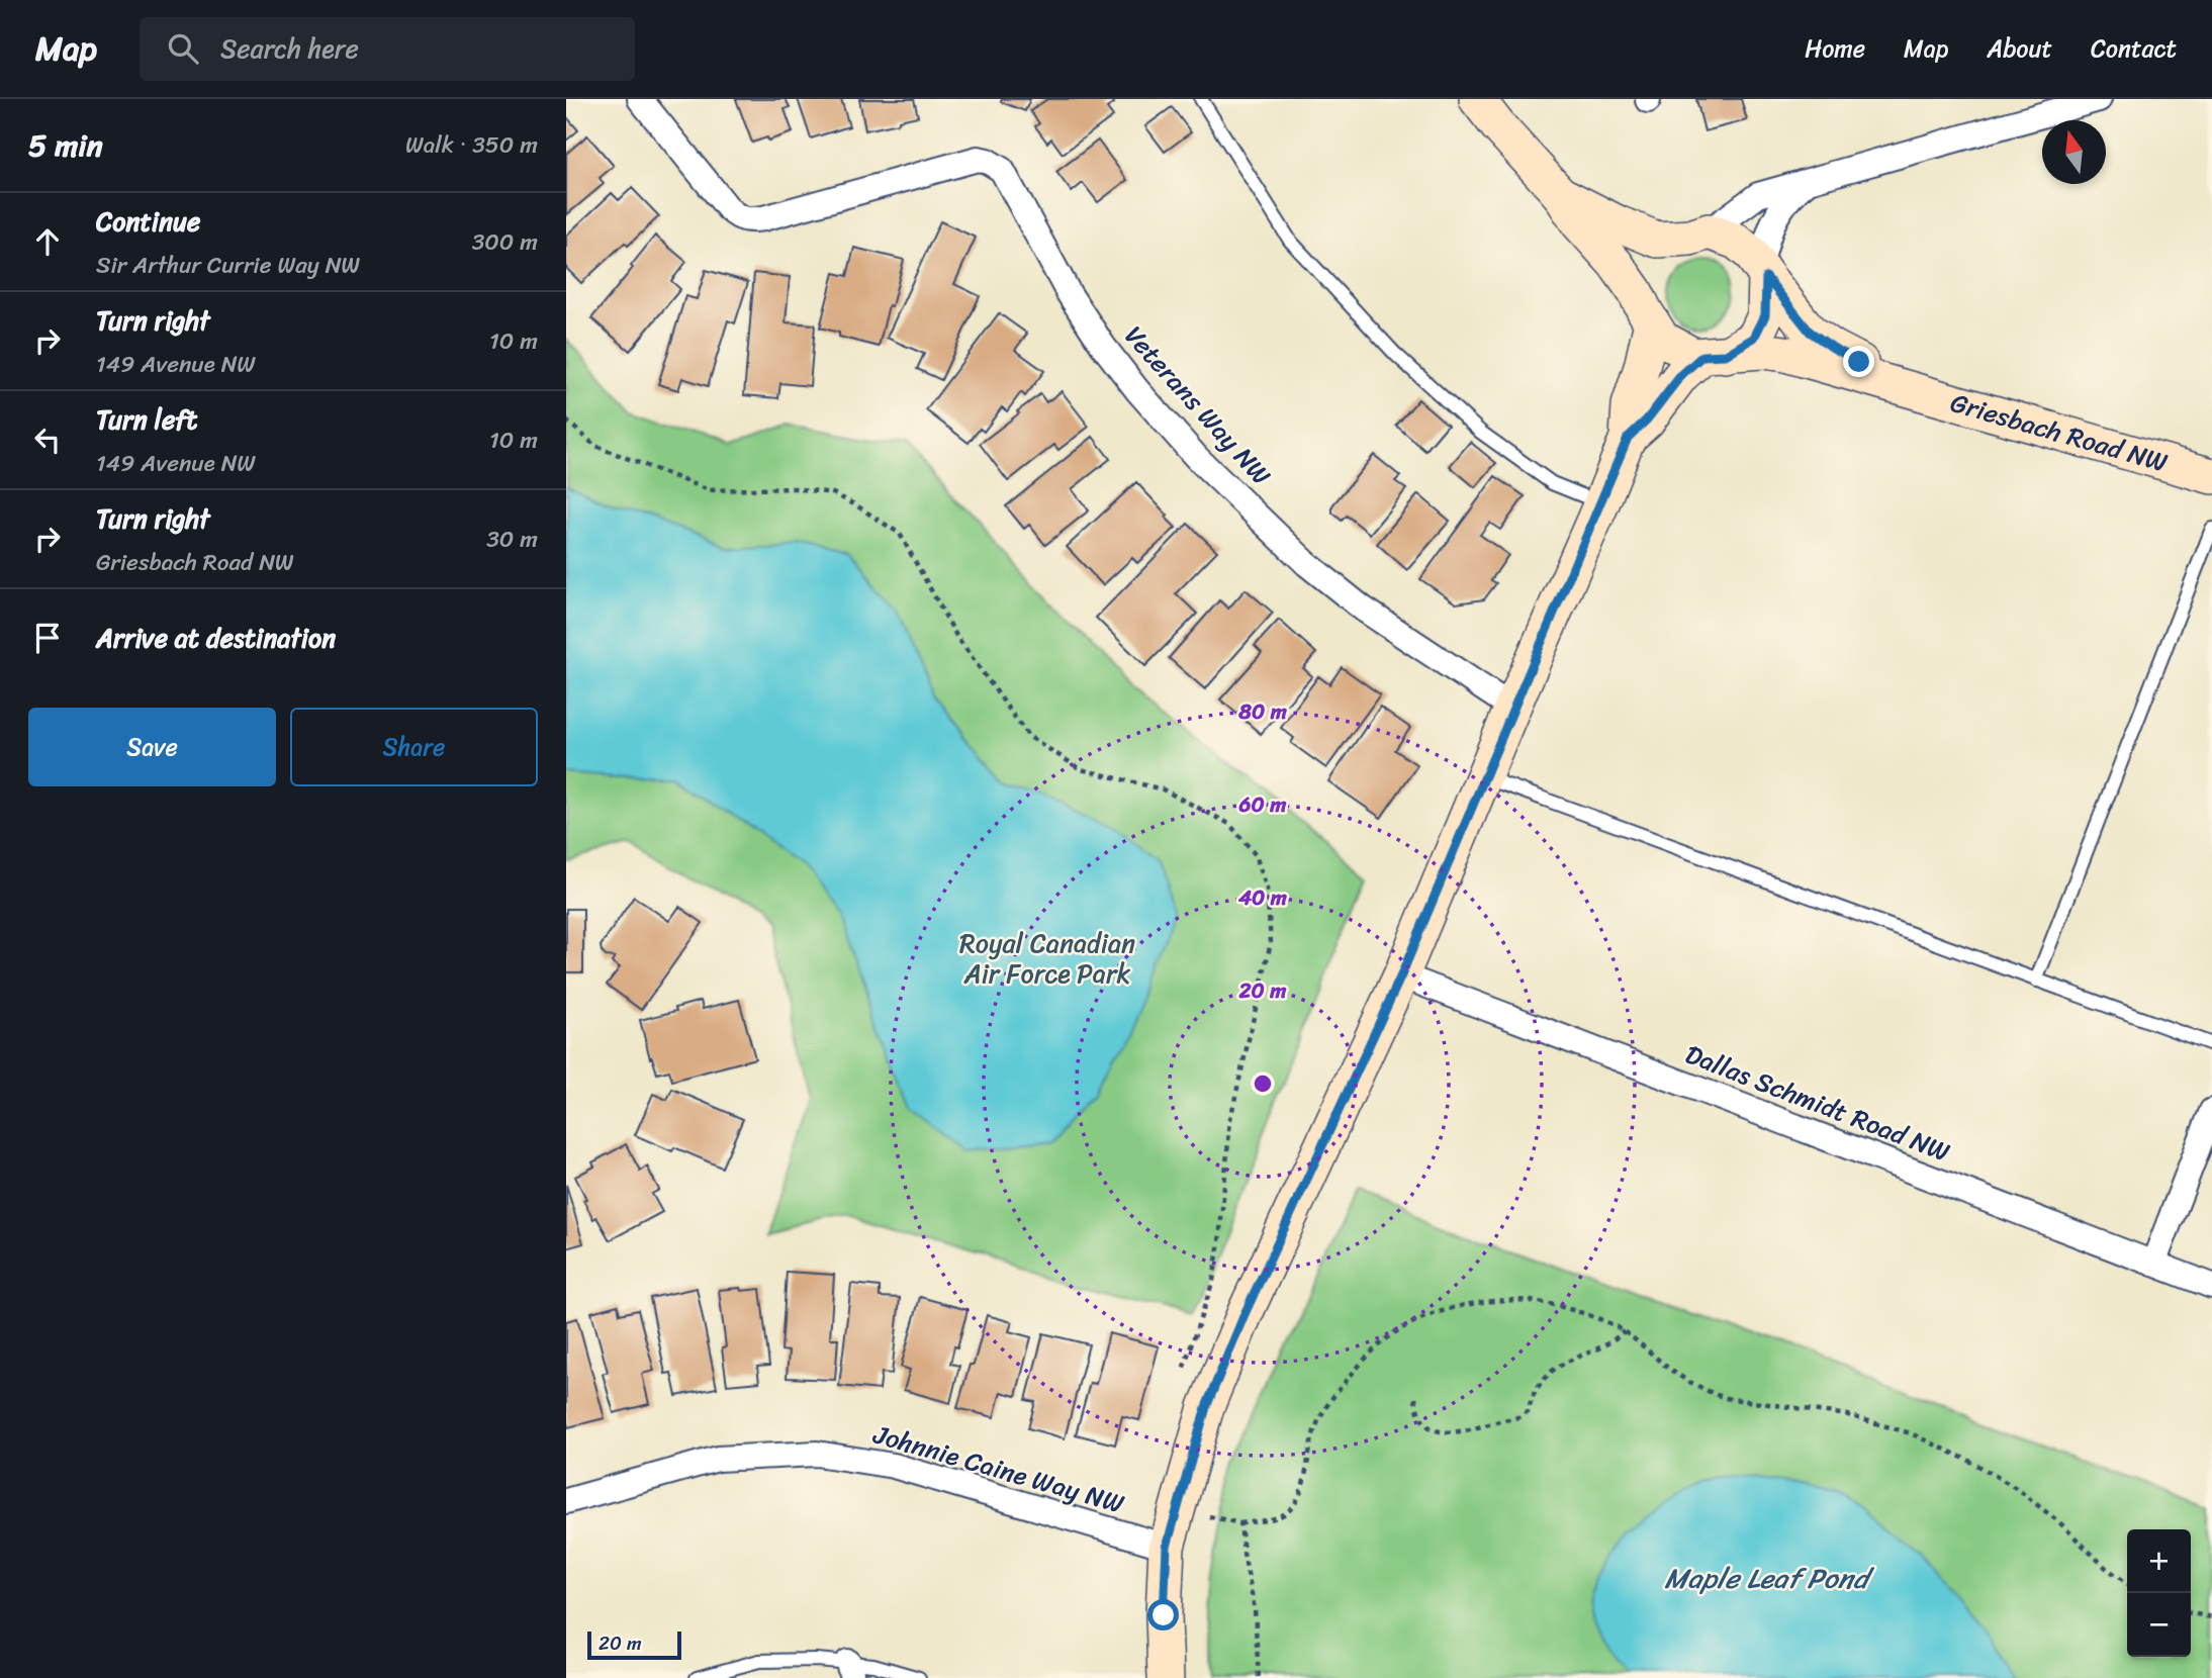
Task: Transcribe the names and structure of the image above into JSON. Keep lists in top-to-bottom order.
{
  "streets": {
    "street": [
      "Veterans Way NW",
      "Griesbach Road NW",
      "Dallas Schmidt Road NW",
      "Johnnie Caine Way NW"
    ]
  },
  "water": ["Maple Leaf Pond"],
  "parks": ["Royal Canadian Air Force Park"],
  "scale_bar": "20 m",
  "north": "top",
  "page": {
    "header": "Map",
    "search": "Search here",
    "nav": [
      "Home",
      "Map",
      "About",
      "Contact"
    ],
    "heading": ["5 min", "Walk · 350 m"],
    "list": [
      ["Continue", "Sir Arthur Currie Way NW", "300 m"],
      ["Turn right", "149 Avenue NW", "10 m"],
      ["Turn left", "149 Avenue NW", "10 m"],
      ["Turn right", "Griesbach Road NW", "30 m"],
      "Arrive at destination"
    ],
    "buttons": ["Save", "Share"],
    "map_buttons": ["+", "−"],
    "scale": "20 m"
  },
  "rings": [
    "80 m",
    "60 m",
    "40 m",
    "20 m"
  ]
}
